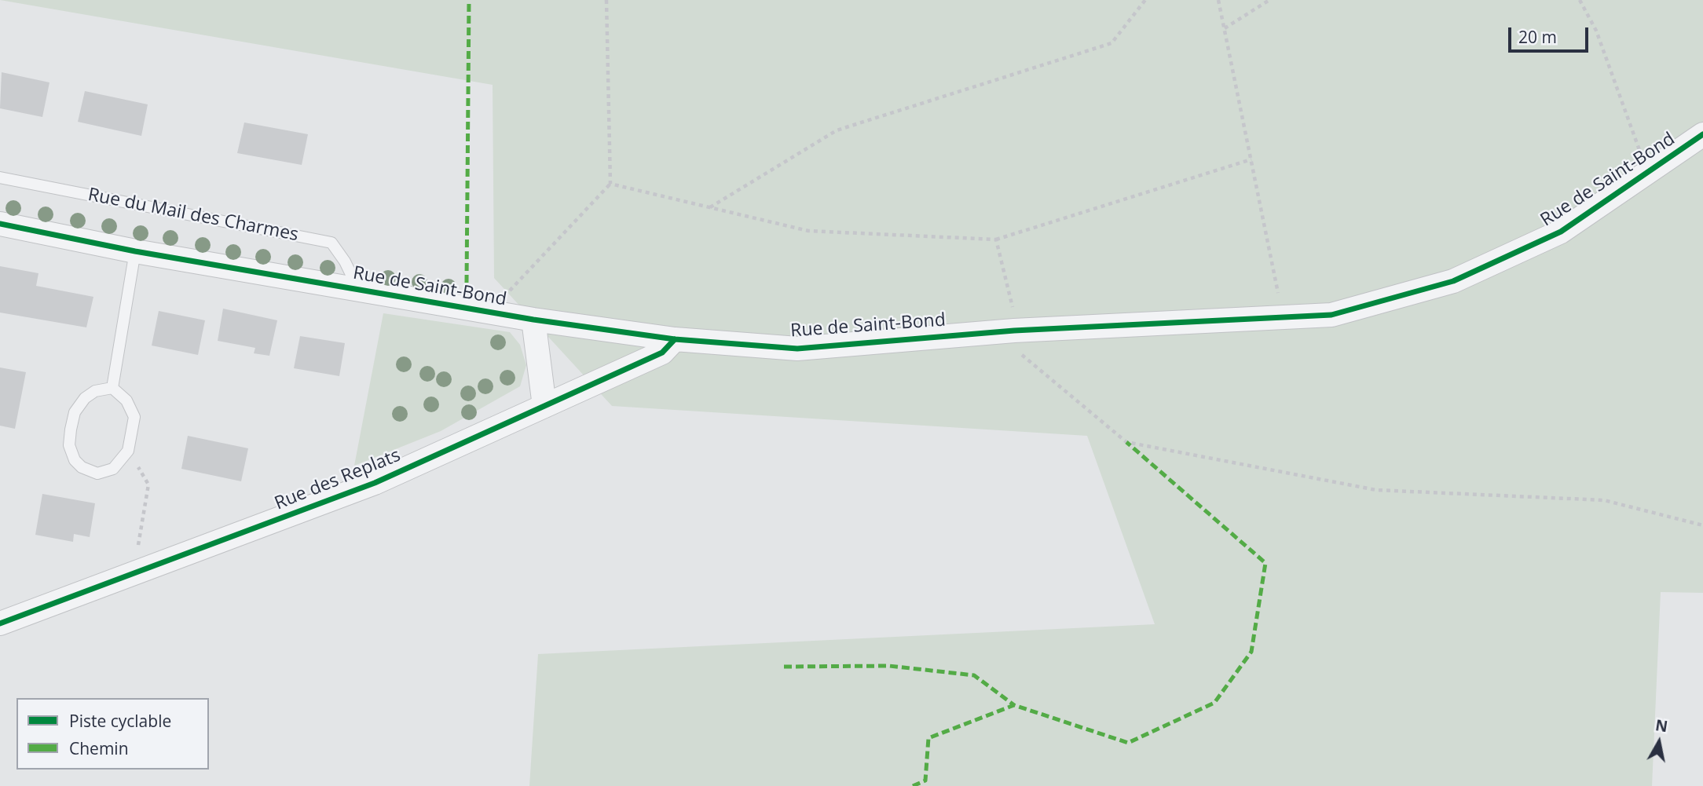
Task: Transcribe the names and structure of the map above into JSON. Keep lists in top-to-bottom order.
{
  "streets": {
    "street": ["Rue de Saint-Bond", "Rue des Replats"],
    "lane": ["Rue du Mail des Charmes"]
  },
  "crossings": [
    ["Rue de Saint-Bond", "Rue du Mail des Charmes"],
    ["Rue de Saint-Bond", "Rue des Replats"]
  ],
  "legend": ["Piste cyclable", "Chemin"],
  "scale_bar": "20 m",
  "north": "top"
}
